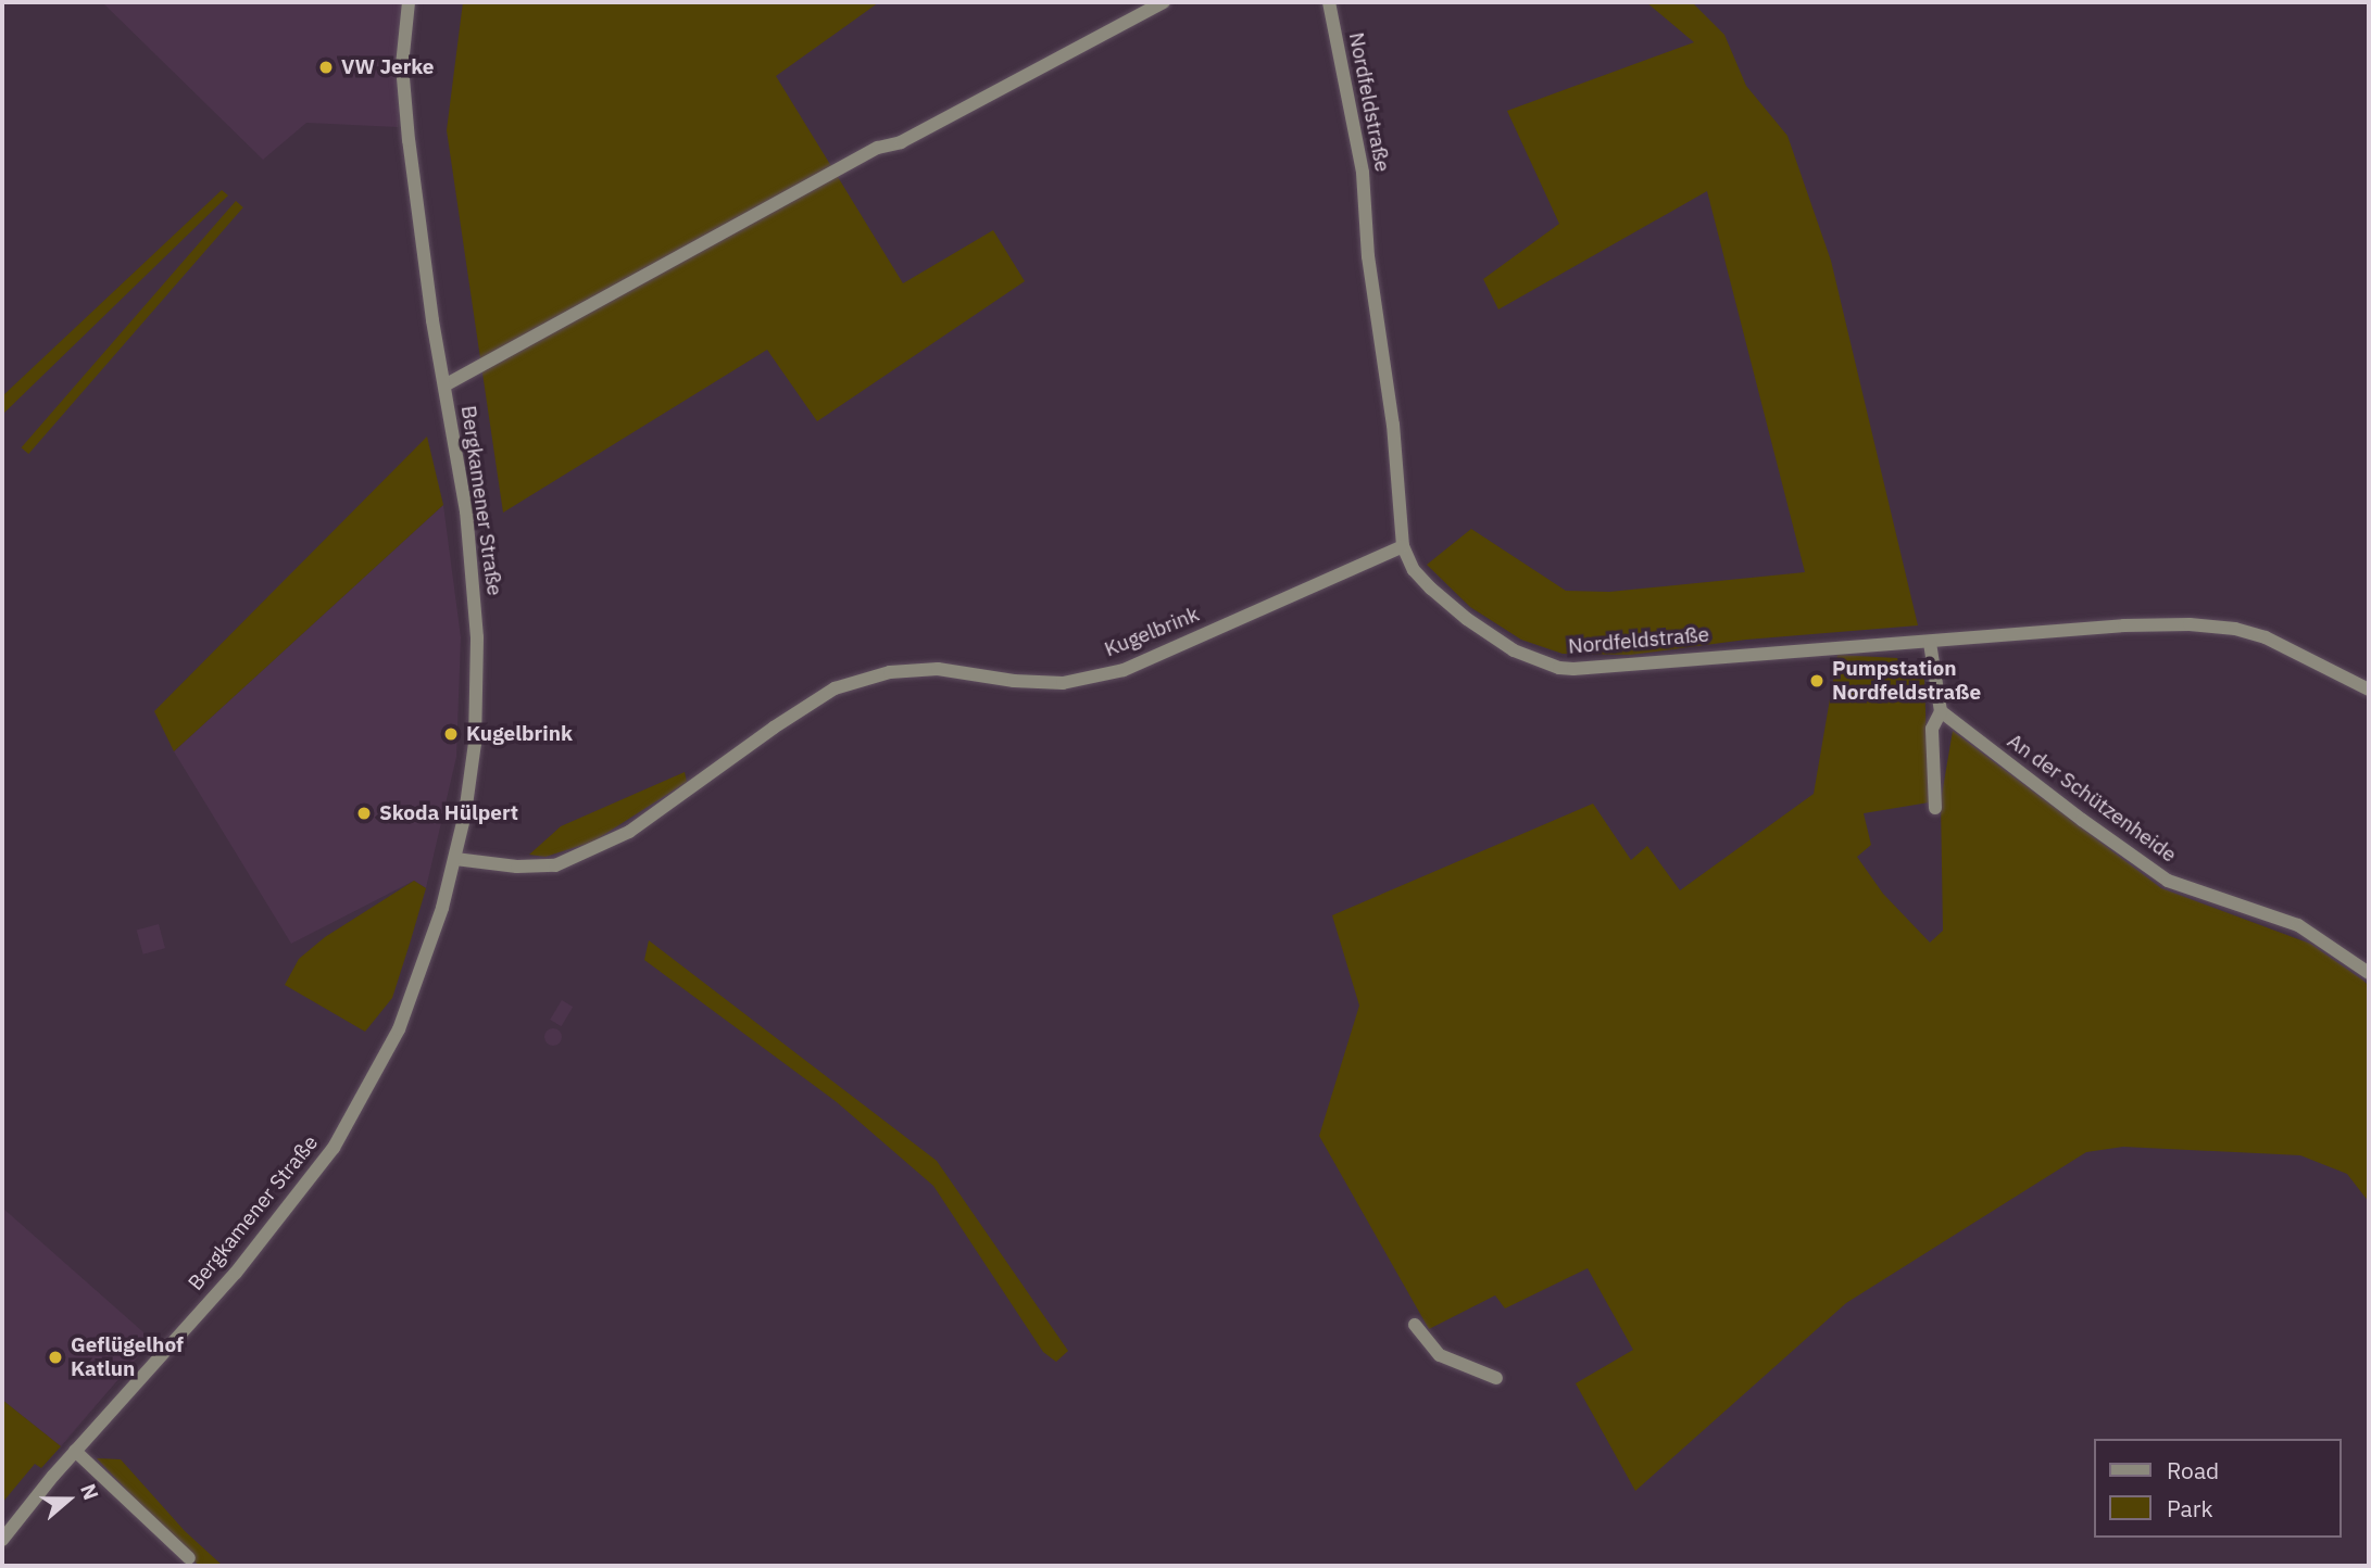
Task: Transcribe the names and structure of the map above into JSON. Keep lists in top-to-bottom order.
{
  "streets": {
    "street": [
      "Nordfeldstraße",
      "Bergkamener Straße",
      "Kugelbrink",
      "An der Schützenheide"
    ]
  },
  "crossings": [
    ["Nordfeldstraße", "Kugelbrink"],
    ["Bergkamener Straße", "Kugelbrink"]
  ],
  "places": [
    "VW Jerke",
    "Pumpstation Nordfeldstraße",
    "Kugelbrink",
    "Skoda Hülpert",
    "Geflügelhof Katlun"
  ],
  "legend": ["Road", "Park"],
  "north": "right"
}
